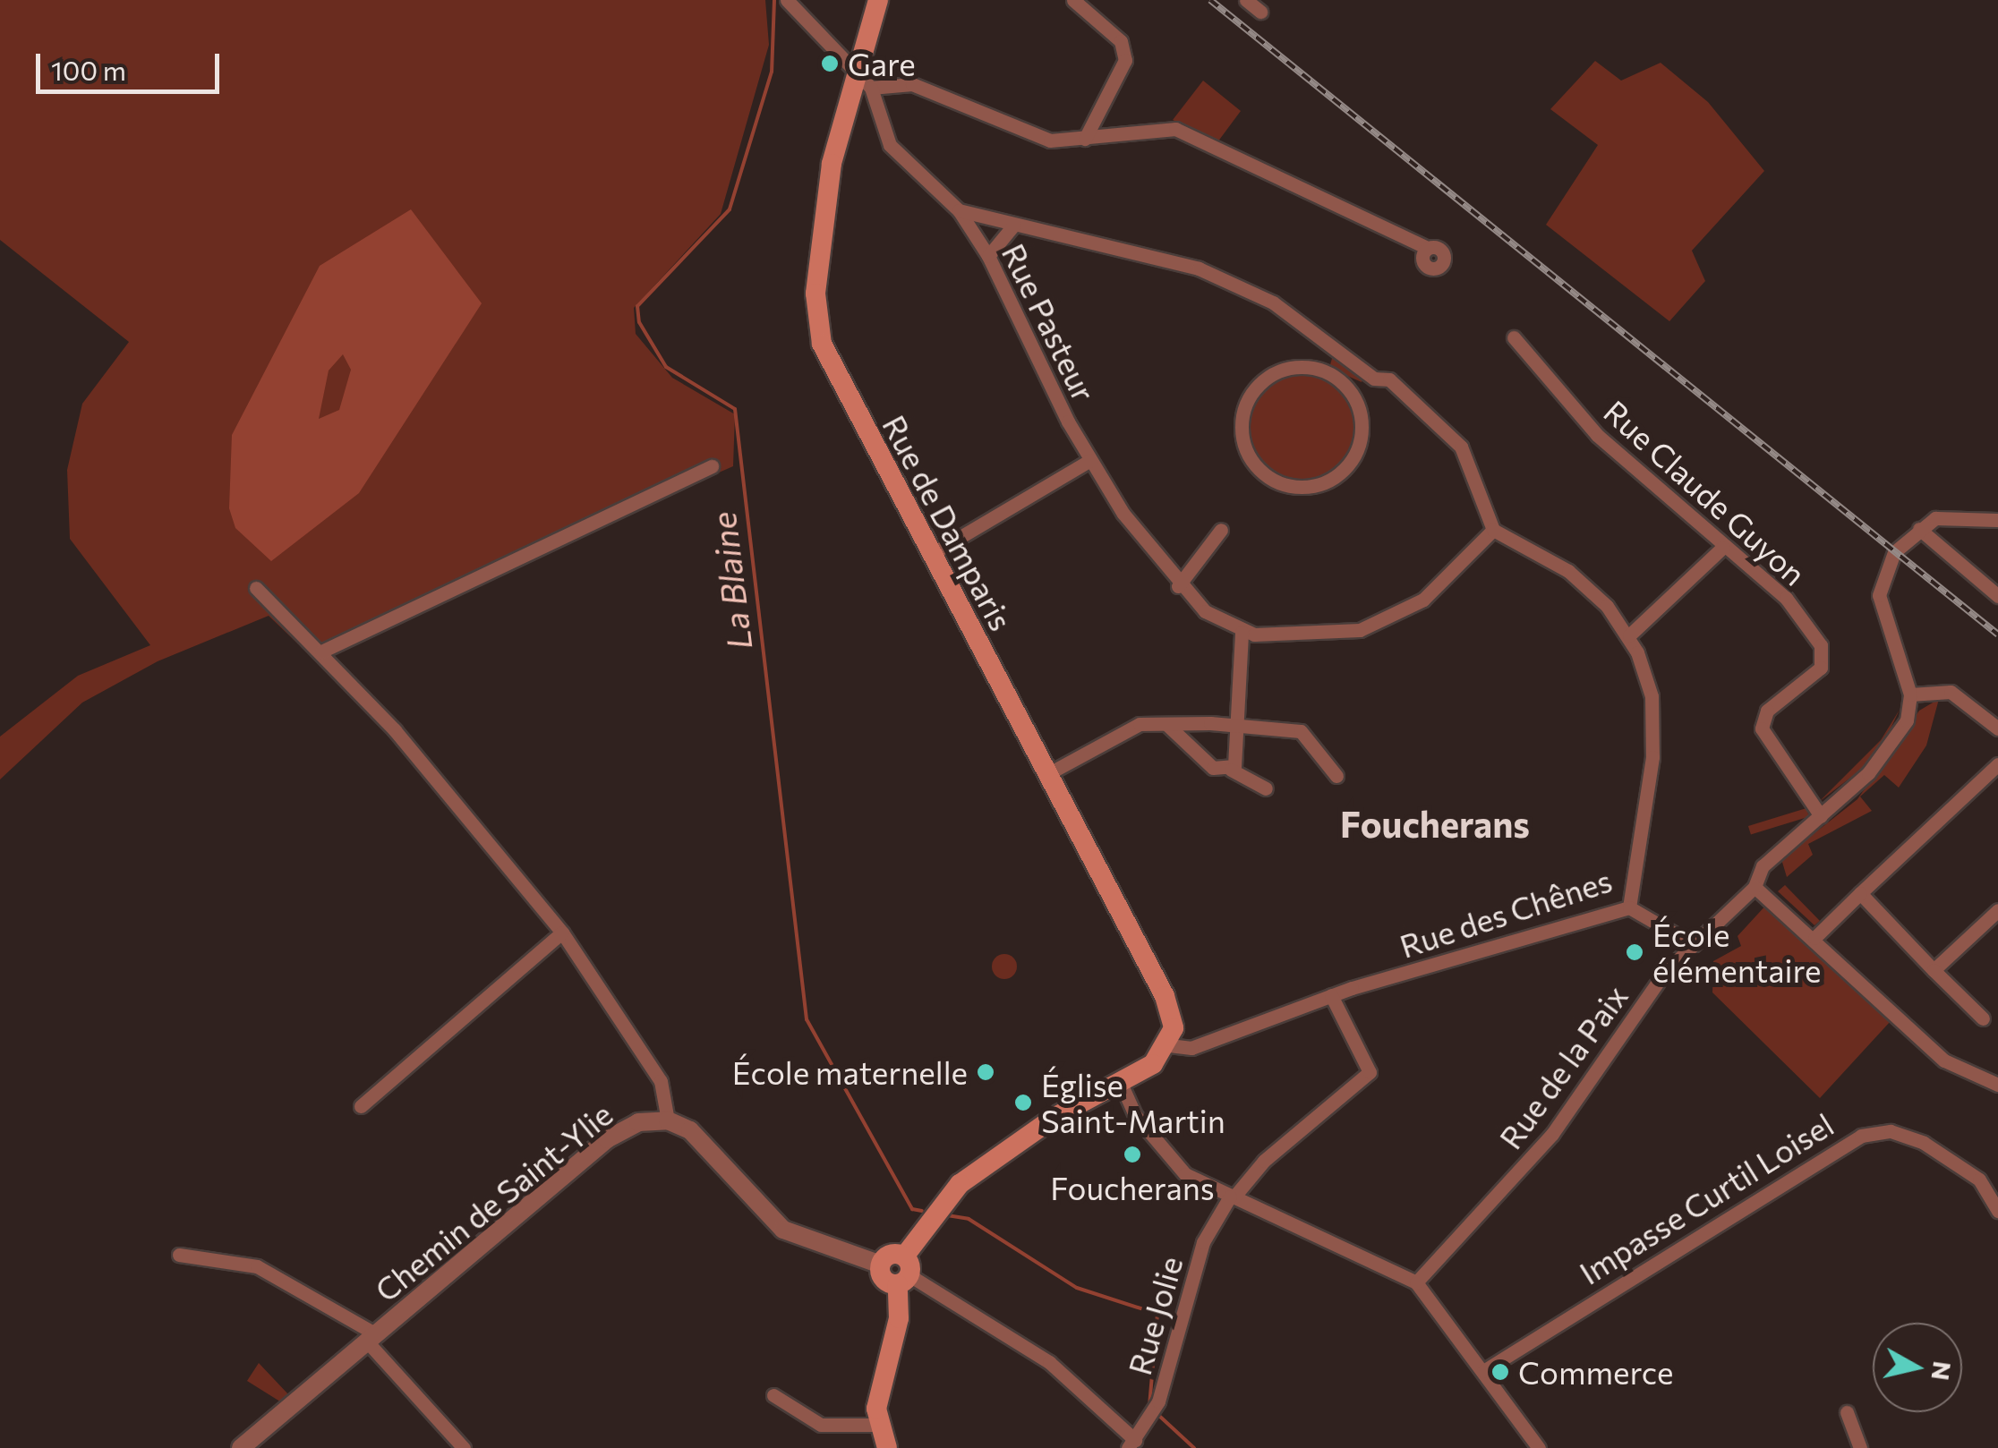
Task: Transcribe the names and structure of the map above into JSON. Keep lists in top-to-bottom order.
{
  "streets": {
    "main road": ["Rue de Damparis"],
    "street": [
      "Rue Pasteur",
      "Rue Claude Guyon",
      "Rue des Chênes",
      "Rue de la Paix",
      "Impasse Curtil Loisel",
      "Chemin de Saint-Ylie",
      "Rue Jolie"
    ]
  },
  "crossings": [
    ["Rue Claude Guyon", "Rue de la Paix"],
    ["Rue de Damparis", "Rue des Chênes"],
    ["Rue des Chênes", "Rue Jolie"]
  ],
  "districts": ["Foucherans"],
  "water": ["La Blaine"],
  "places": [
    "Gare",
    "École élémentaire",
    "École maternelle",
    "Église Saint-Martin",
    "Foucherans",
    "Commerce"
  ],
  "scale_bar": "100 m",
  "north": "right"
}
